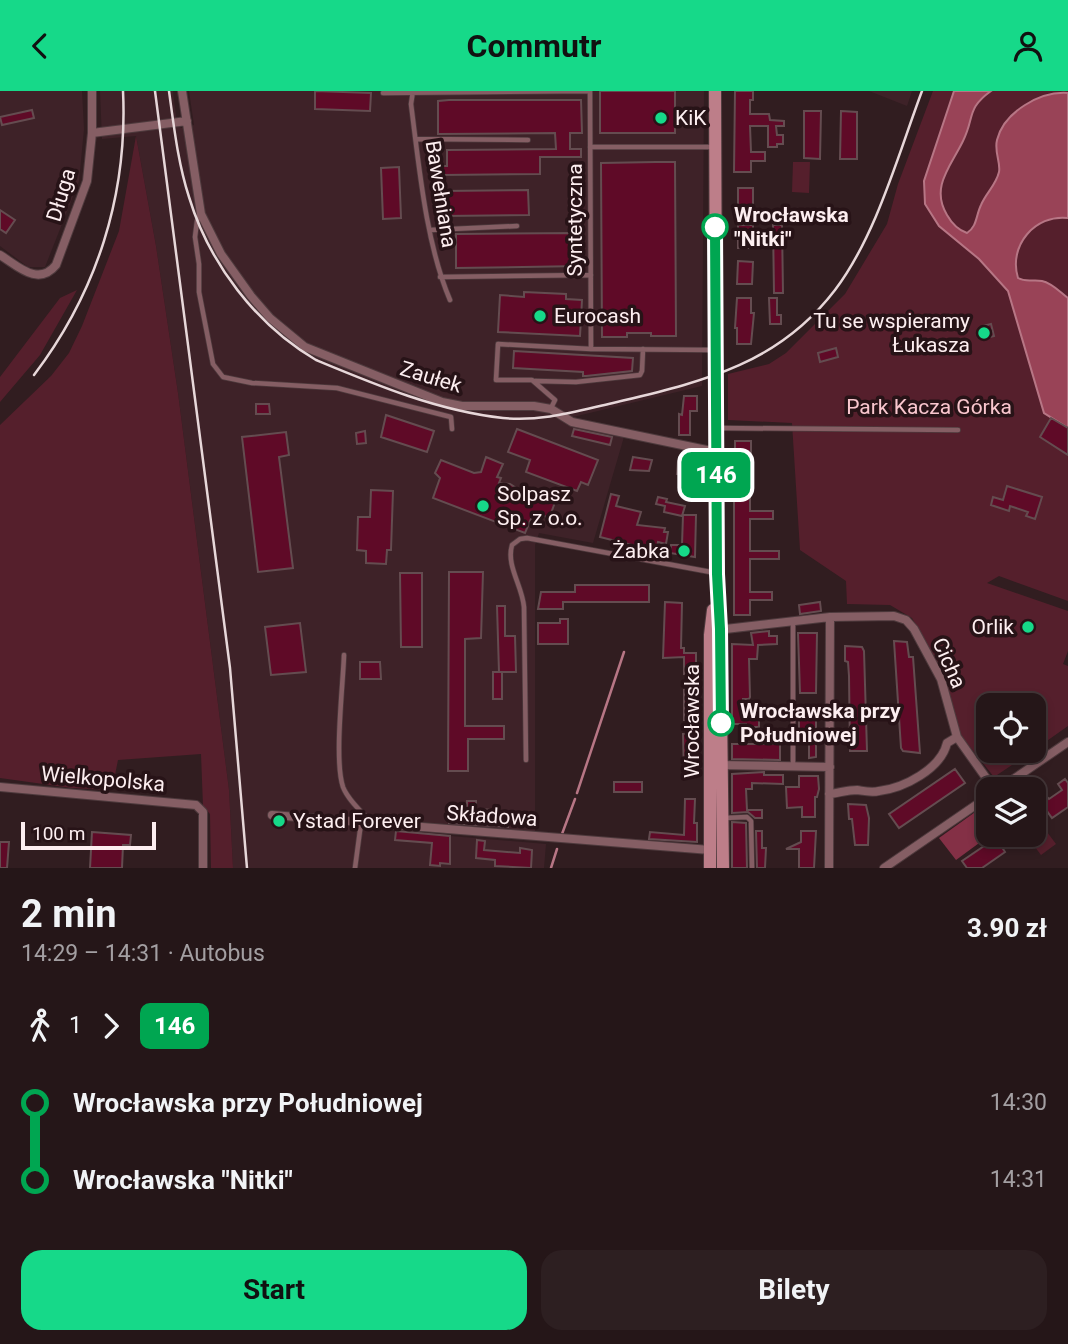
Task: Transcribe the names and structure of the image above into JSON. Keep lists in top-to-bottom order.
{
  "streets": {
    "street": [
      "Długa",
      "Zaułek",
      "Cicha",
      "Wrocławska",
      "Wielkopolska",
      "Składowa"
    ],
    "lane": ["Bawełniana", "Syntetyczna"]
  },
  "crossings": [
    ["Zaułek", "Wrocławska"],
    ["Cicha", "Wrocławska"],
    ["Wrocławska", "Składowa"]
  ],
  "parks": ["Park Kacza Górka"],
  "places": [
    "KiK",
    "Wrocławska \"Nitki\"",
    "Eurocash",
    "Tu se wspieramy Łukasza",
    "Solpasz Sp. z o.o.",
    "Żabka",
    "Orlik",
    "Wrocławska przy Południowej",
    "Ystad Forever"
  ],
  "lines": ["bus line 146"],
  "scale_bar": "100 m",
  "page": {
    "header": "Commutr",
    "on_map": "146",
    "scale": "100 m",
    "heading": ["2 min", "14:29 – 14:31 · Autobus", "3.90 zł"],
    "legs": ["1", "146"],
    "list": [
      {
        "name": "Wrocławska przy Południowej",
        "value": "14:30"
      },
      {
        "name": "Wrocławska \"Nitki\"",
        "value": "14:31"
      }
    ],
    "buttons": ["Start", "Bilety"]
  }
}
